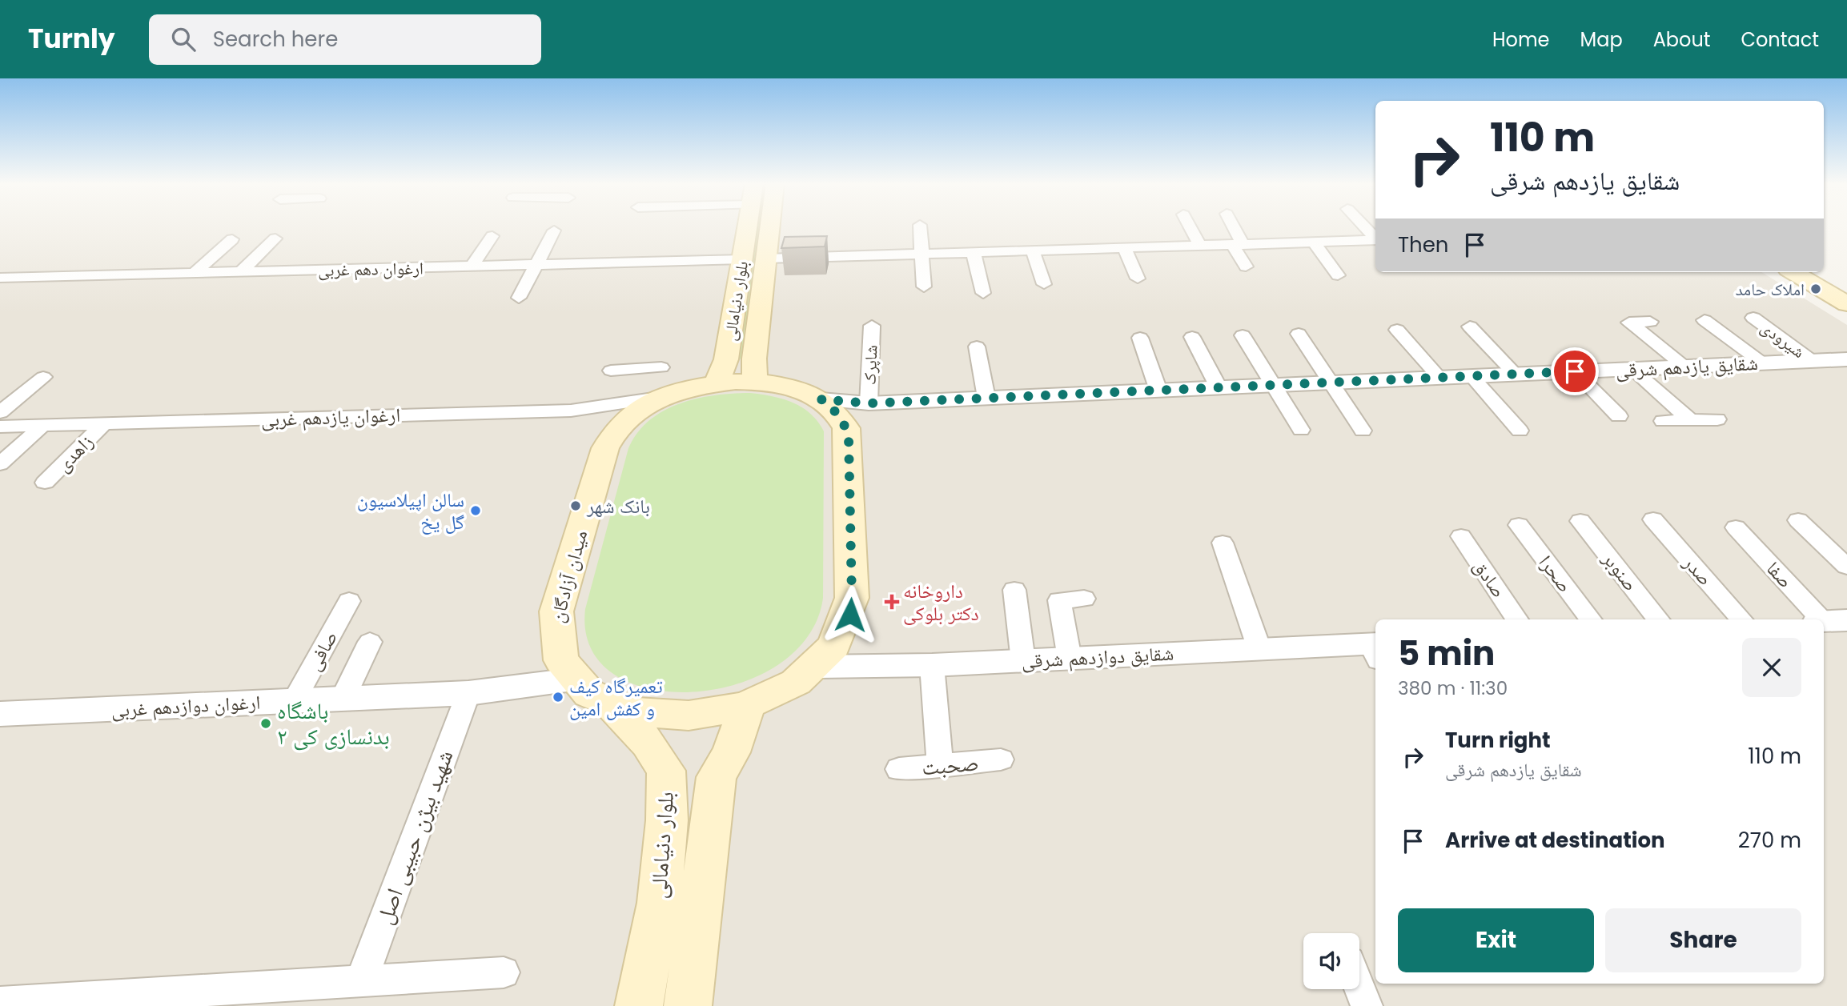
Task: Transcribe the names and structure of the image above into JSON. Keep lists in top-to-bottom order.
{
  "streets": {
    "main road": ["بلوار دنیامالی", "میدان آزادگان"],
    "street": [
      "ارغوان دهم غربی",
      "شیرودی",
      "شاپرک",
      "شقایق یازدهم شرقی",
      "ارغوان یازدهم غربی",
      "زاهدی",
      "صدر",
      "صنوبر",
      "صحرا",
      "صفا",
      "صادق",
      "صافی",
      "شقایق دوازدهم شرقی",
      "ارغوان دوازدهم غربی",
      "صحبت",
      "شهید بیژن حبیبی اصل"
    ]
  },
  "crossings": [
    ["ارغوان دهم غربی", "بلوار دنیامالی"],
    ["بلوار دنیامالی", "میدان آزادگان"],
    ["شیرودی", "شقایق یازدهم شرقی"],
    ["شاپرک", "شقایق یازدهم شرقی"],
    ["شقایق یازدهم شرقی", "میدان آزادگان"],
    ["ارغوان یازدهم غربی", "زاهدی"],
    ["ارغوان یازدهم غربی", "میدان آزادگان"],
    ["میدان آزادگان", "شقایق دوازدهم شرقی"],
    ["میدان آزادگان", "ارغوان دوازدهم غربی"],
    ["صافی", "ارغوان دوازدهم غربی"],
    ["ارغوان دوازدهم غربی", "شهید بیژن حبیبی اصل"]
  ],
  "places": {
    "other": [
      "املاک حامد",
      "بانک شهر",
      "سالن اپیلاسیون گل یخ",
      "تعمیرگاه کیف و کفش امین",
      "باشگاه بدنسازی کی ۲"
    ],
    "health": ["داروخانه دکتر بلوکی"]
  },
  "page": {
    "header": "Turnly",
    "search": "Search here",
    "nav": [
      "Home",
      "Map",
      "About",
      "Contact"
    ],
    "turn": ["110 m", "شقایق یازدهم شرقی"],
    "then": "Then",
    "heading": ["5 min", "380 m · 11:30"],
    "list": [
      {
        "name": "Turn right",
        "note": "شقایق یازدهم شرقی",
        "value": "110 m"
      },
      {
        "name": "Arrive at destination",
        "value": "270 m"
      }
    ],
    "buttons": ["Exit", "Share"]
  }
}
